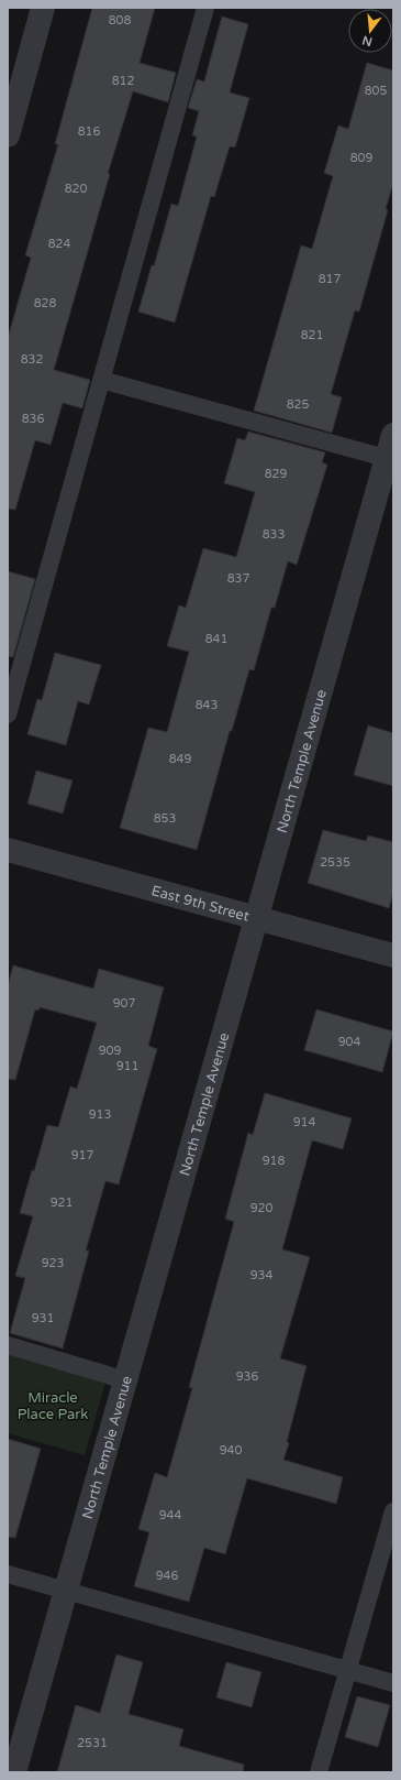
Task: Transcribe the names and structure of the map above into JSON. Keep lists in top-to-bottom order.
{
  "streets": {
    "street": ["North Temple Avenue", "East 9th Street"]
  },
  "crossings": [
    ["North Temple Avenue", "East 9th Street"]
  ],
  "parks": ["Miracle Place Park"],
  "house_numbers": [
    "808",
    "812",
    "805",
    "816",
    "809",
    "820",
    "824",
    "817",
    "828",
    "821",
    "832",
    "825",
    "836",
    "829",
    "833",
    "837",
    "841",
    "843",
    "849",
    "853",
    "2535",
    "907",
    "904",
    "909",
    "911",
    "913",
    "914",
    "917",
    "918",
    "921",
    "920",
    "923",
    "934",
    "931",
    "936",
    "940",
    "944",
    "946",
    "2531"
  ],
  "north": "bottom"
}
